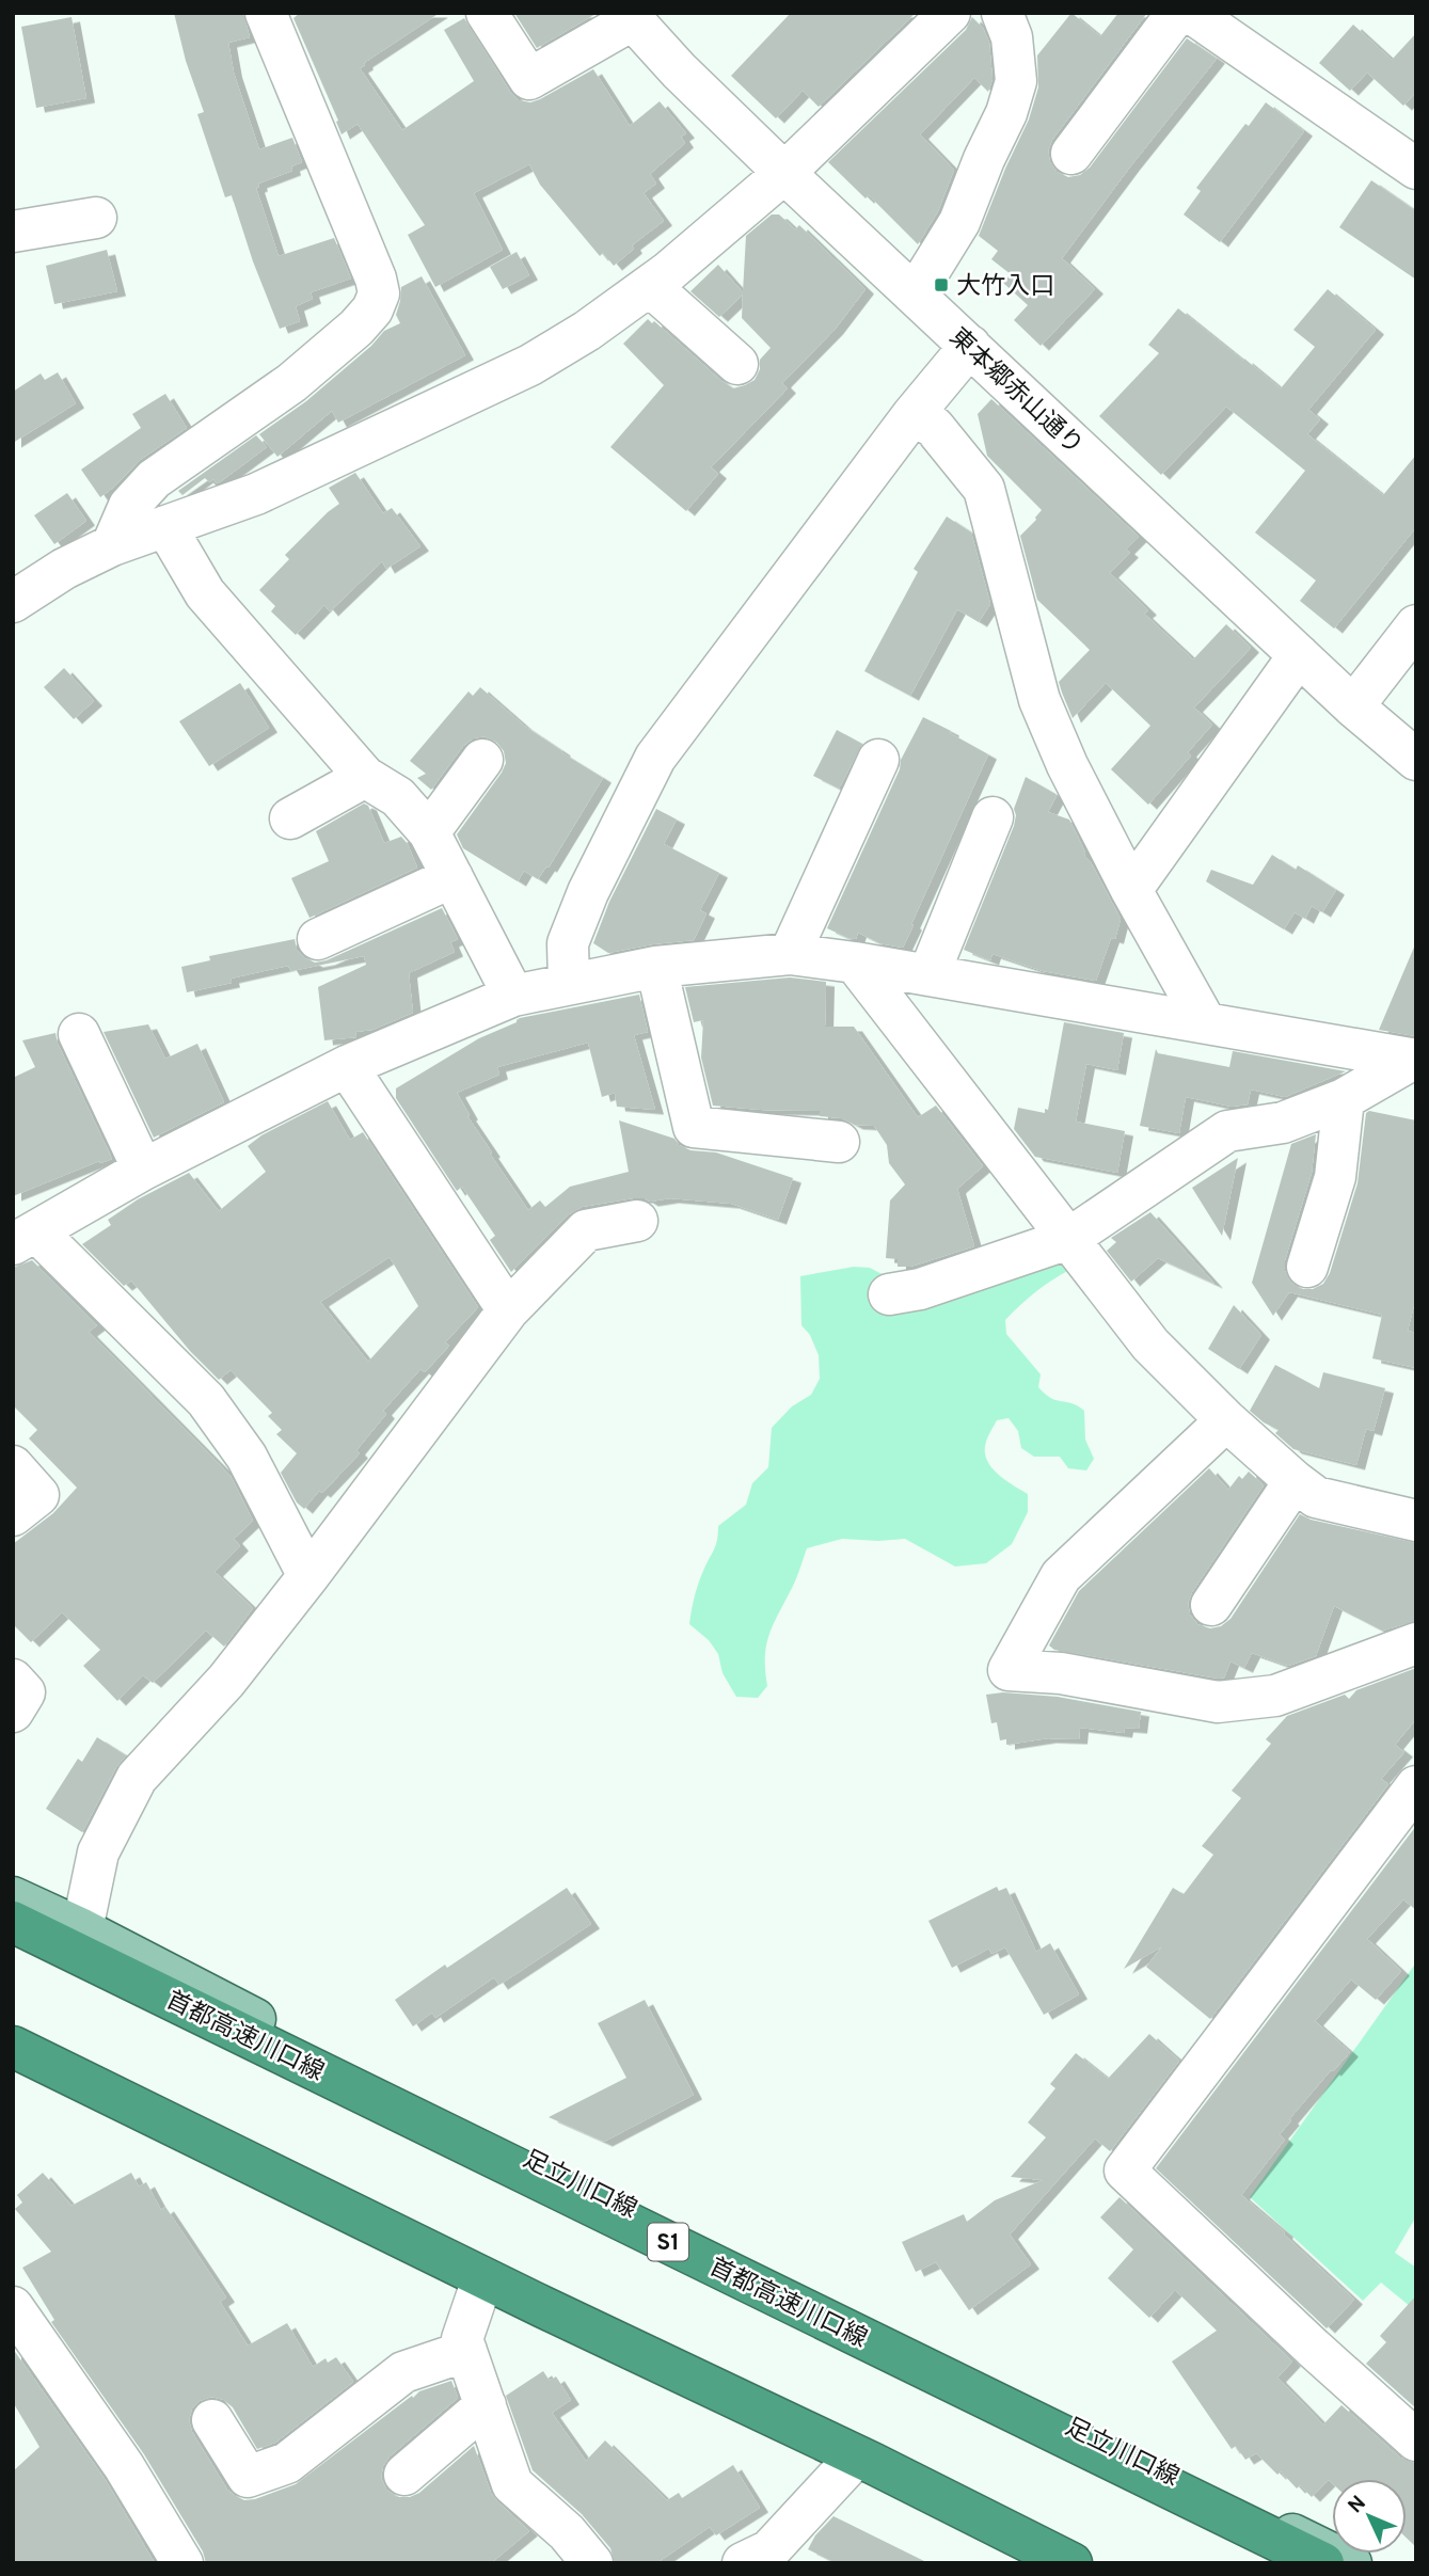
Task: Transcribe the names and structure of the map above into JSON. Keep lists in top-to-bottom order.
{
  "streets": {
    "highway": ["首都高速川口線", "S1"],
    "main road": ["足立川口線"],
    "street": ["東本郷赤山通り"]
  },
  "places": {
    "transit": ["大竹入口"]
  },
  "north": "top left"
}
